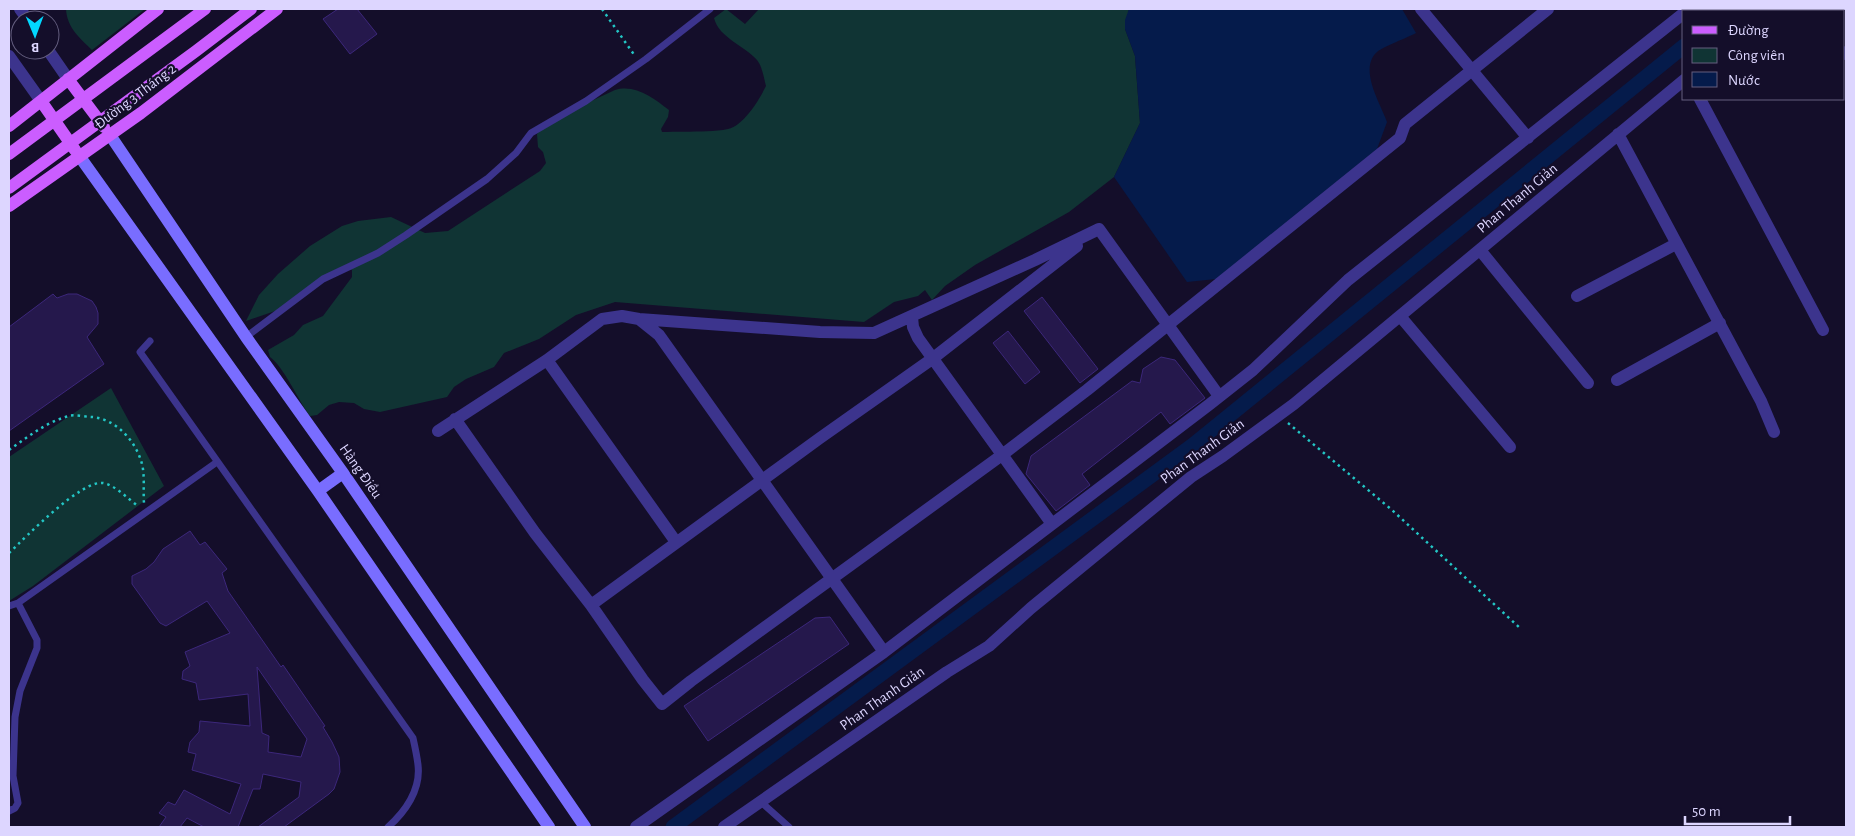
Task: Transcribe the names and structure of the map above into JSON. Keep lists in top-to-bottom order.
{
  "streets": {
    "main road": ["Đường 3 Tháng 2", "Hàng Điều"],
    "street": ["Phan Thanh Giản"]
  },
  "crossings": [
    ["Đường 3 Tháng 2", "Hàng Điều"]
  ],
  "legend": ["Đường", "Công viên", "Nước"],
  "scale_bar": "50 m",
  "north": "bottom"
}
